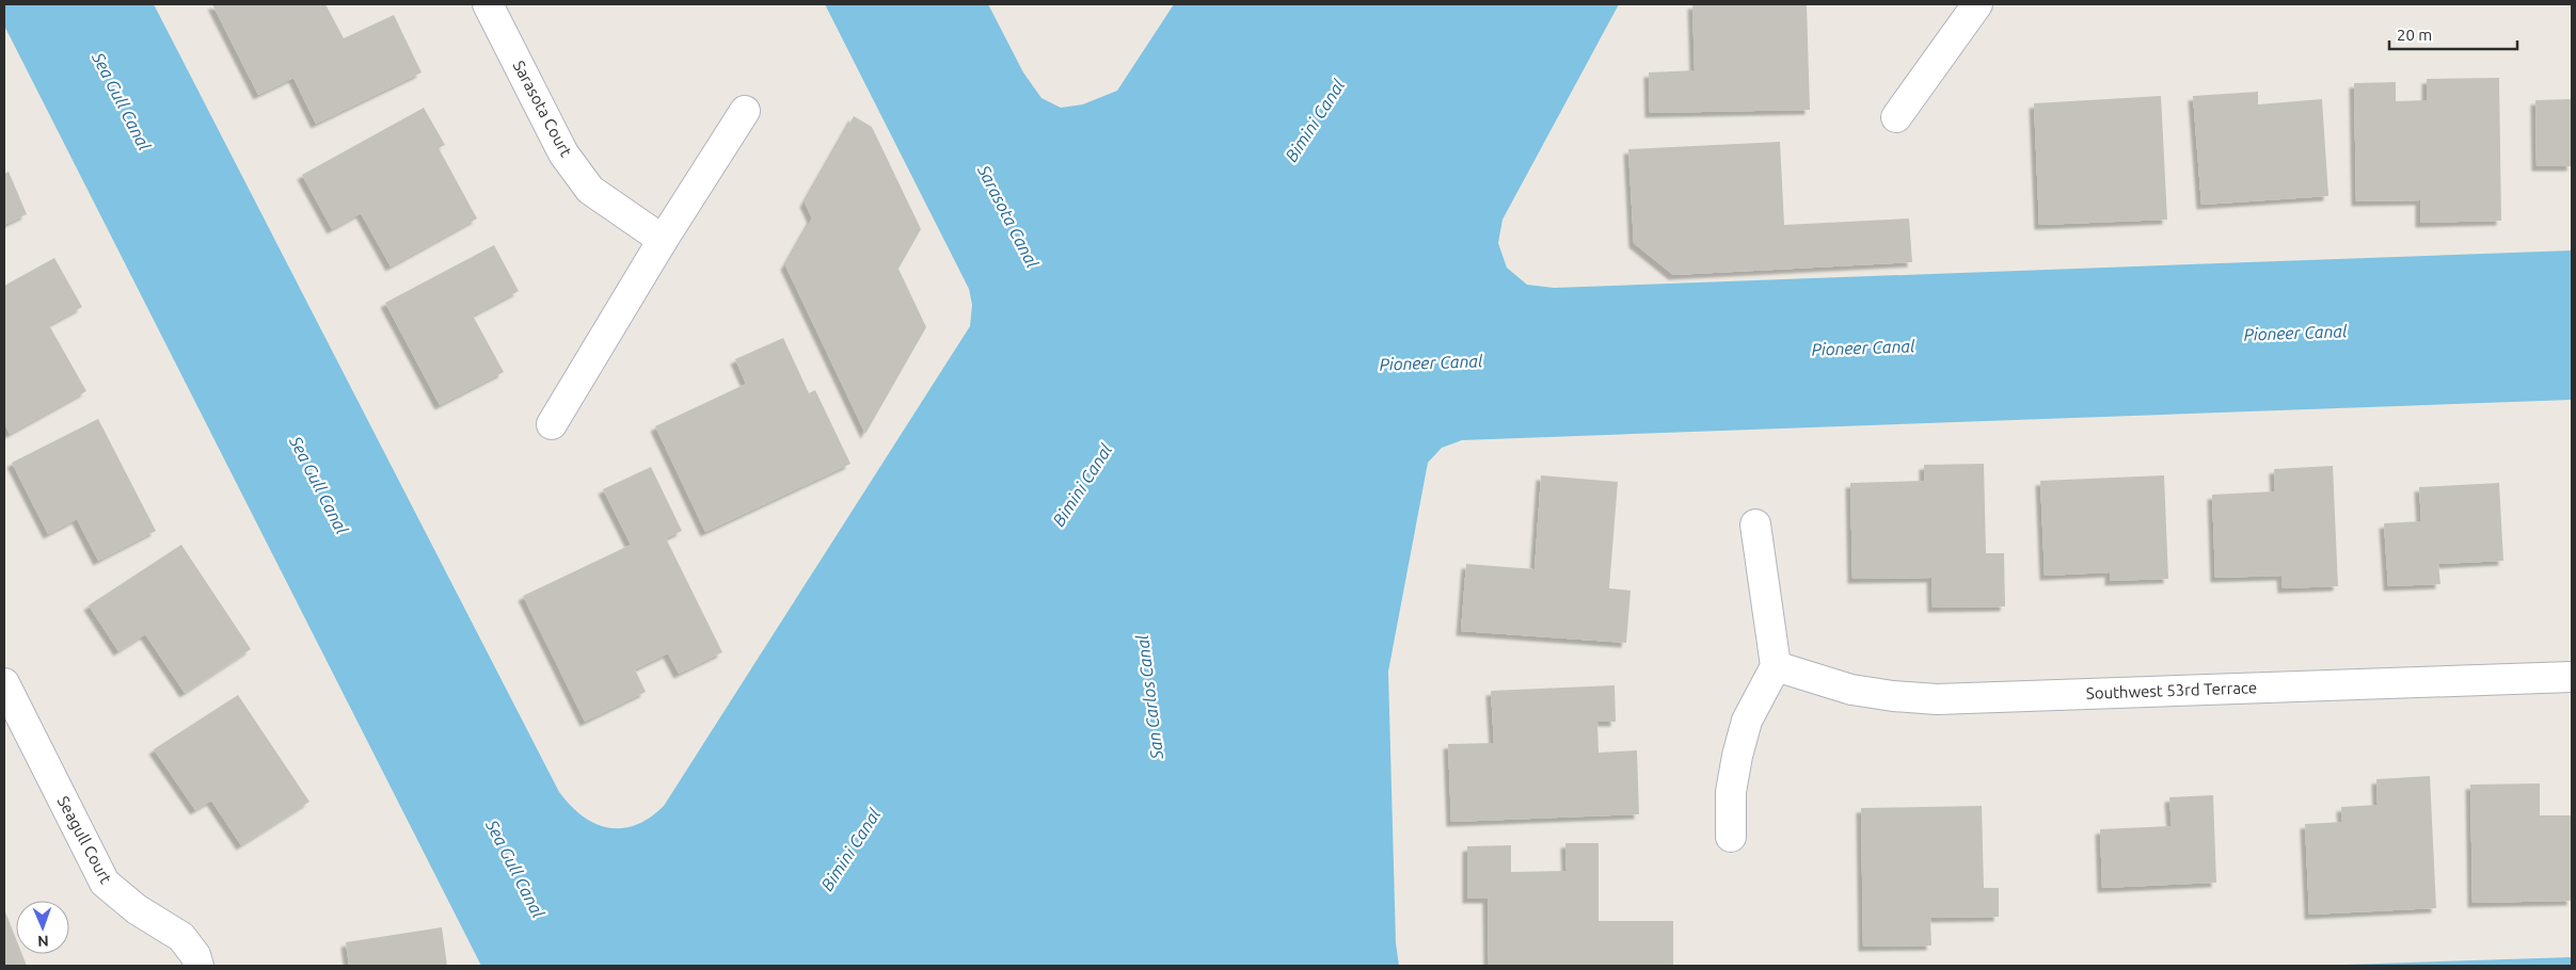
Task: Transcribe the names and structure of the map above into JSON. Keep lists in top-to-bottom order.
{
  "streets": {
    "street": ["Sarasota Court", "Southwest 53rd Terrace", "Seagull Court"]
  },
  "water": [
    "Sea Gull Canal",
    "Bimini Canal",
    "Sarasota Canal",
    "Pioneer Canal",
    "San Carlos Canal"
  ],
  "scale_bar": "20 m",
  "north": "bottom"
}
